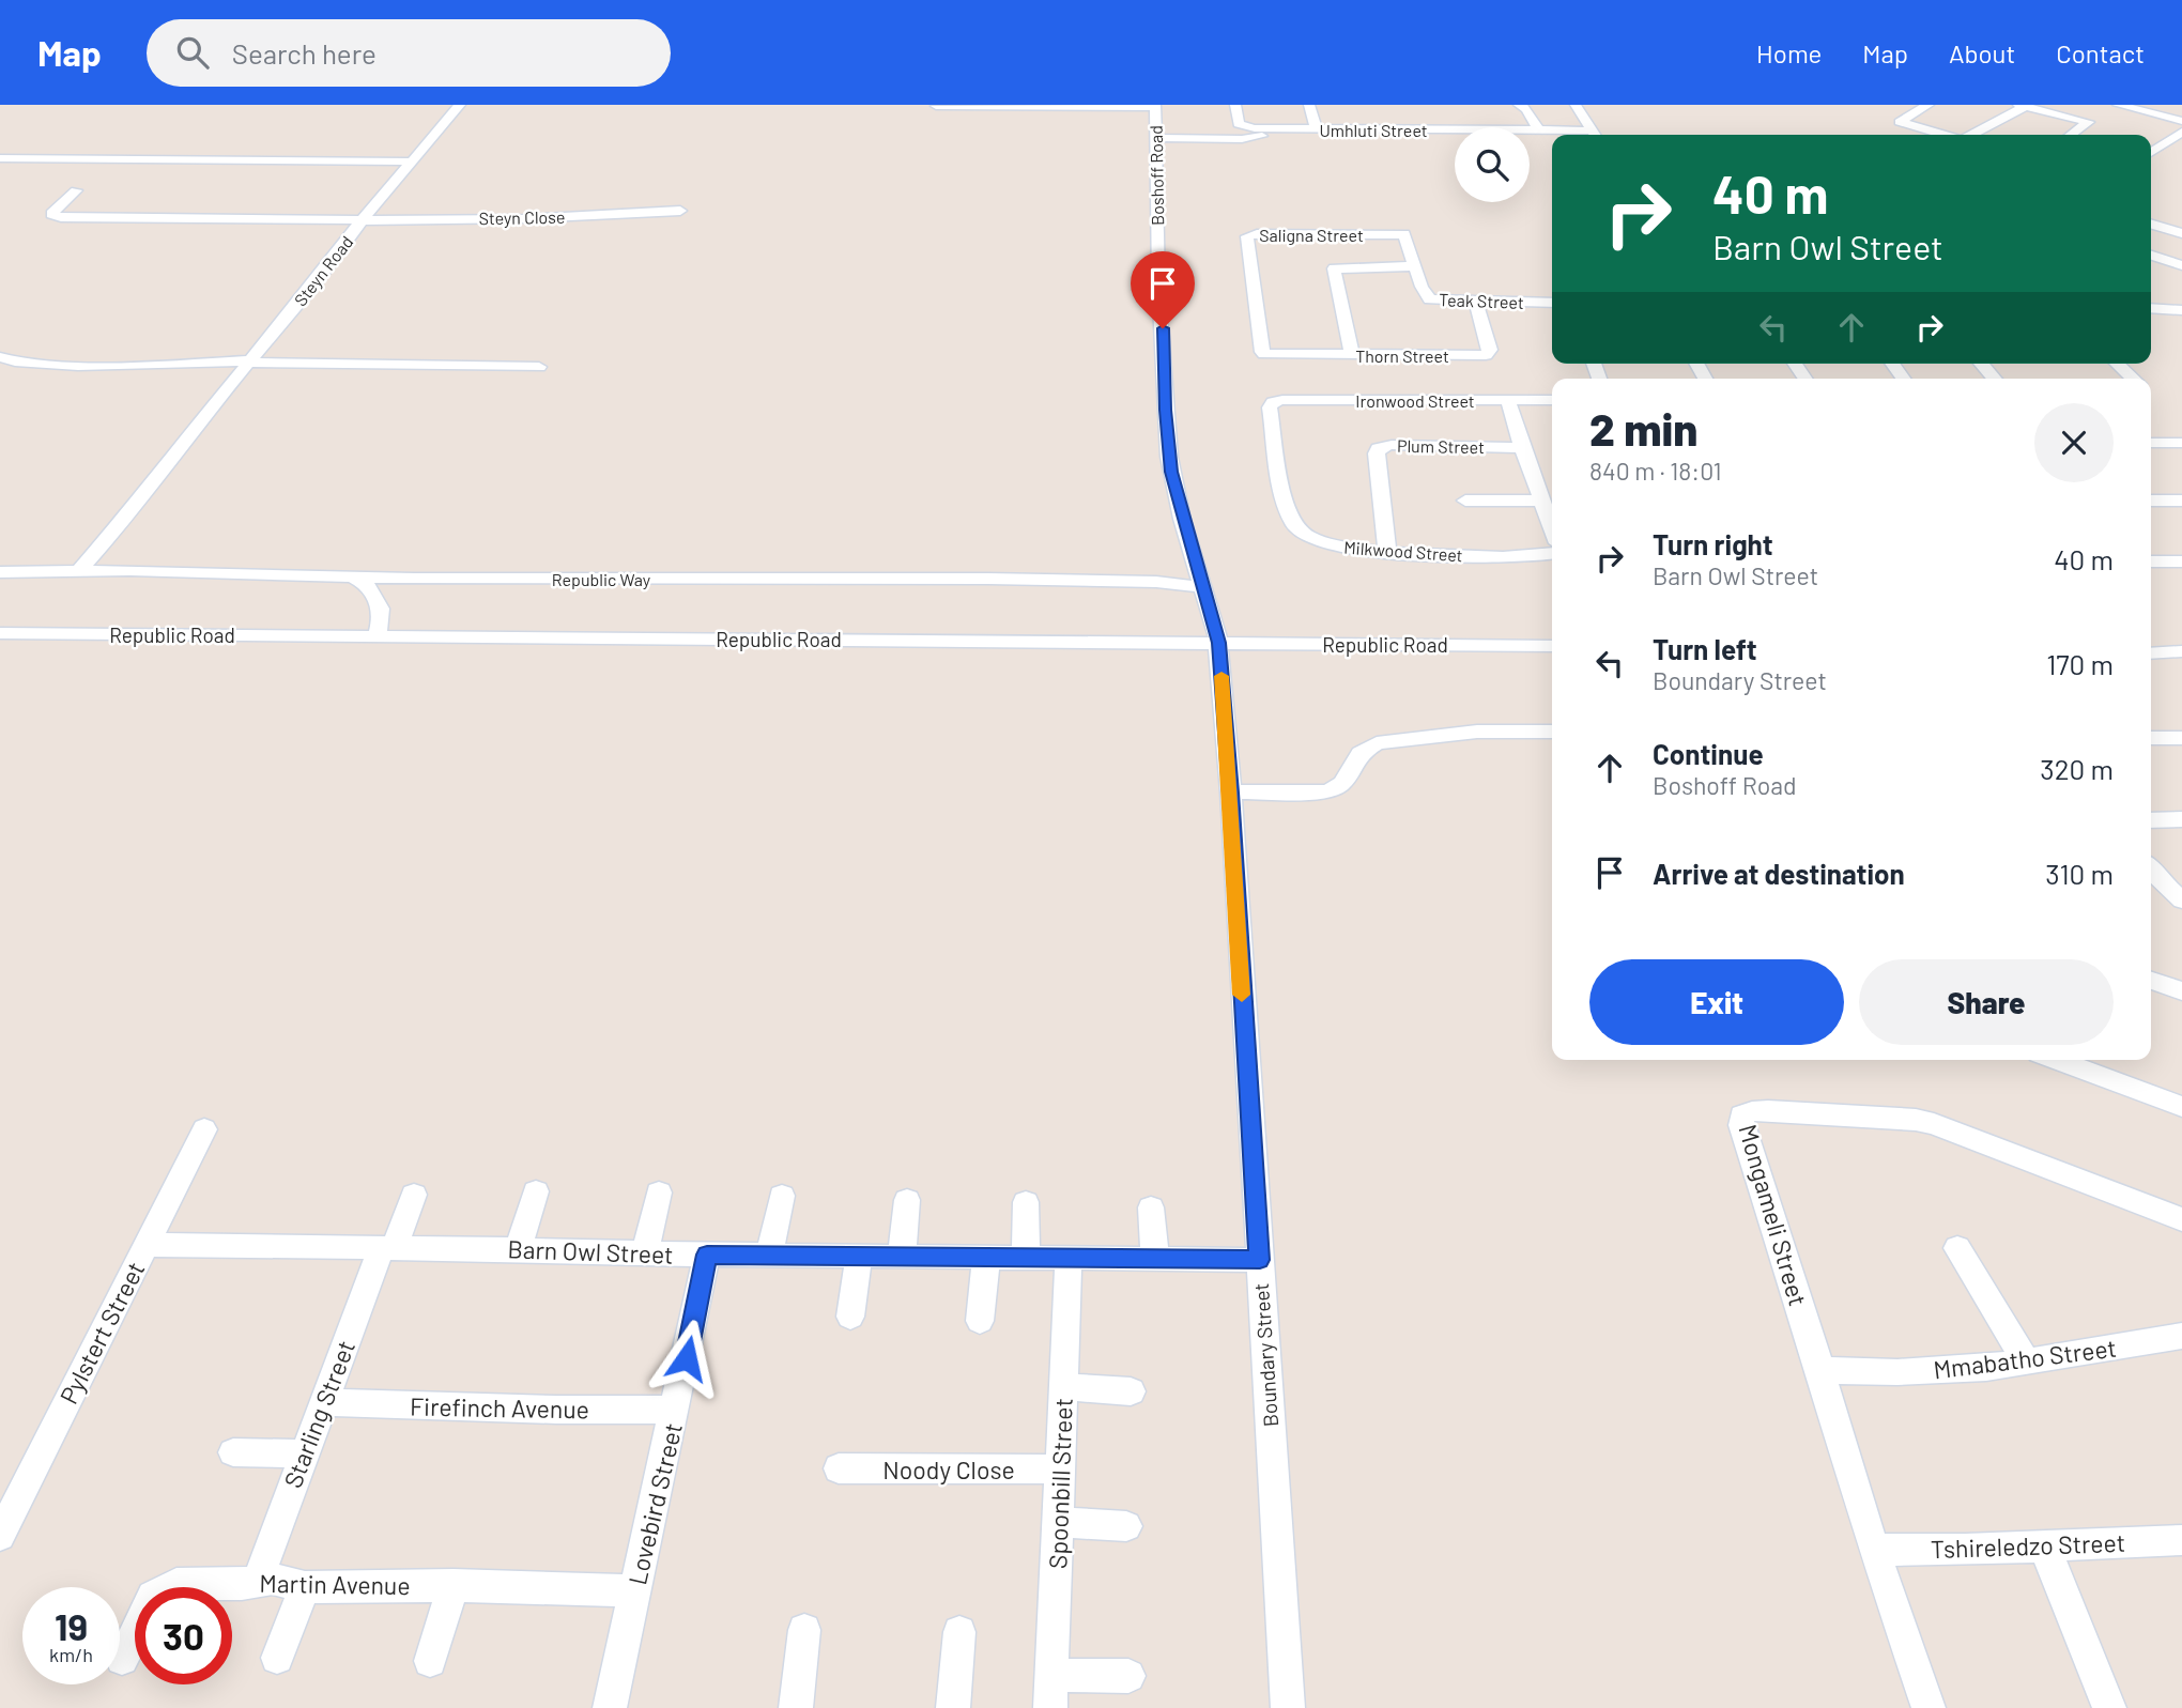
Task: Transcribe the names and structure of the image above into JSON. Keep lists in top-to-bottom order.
{
  "streets": {
    "street": [
      "Umhluti Street",
      "Boshoff Road",
      "Steyn Close",
      "Saligna Street",
      "Steyn Road",
      "Teak Street",
      "Thorn Street",
      "Ironwood Street",
      "Plum Street",
      "Milkwood Street",
      "Republic Way",
      "Republic Road",
      "Mongameli Street",
      "Barn Owl Street",
      "Pylstert Street",
      "Boundary Street",
      "Mmabatho Street",
      "Firefinch Avenue",
      "Starling Street",
      "Noody Close",
      "Spoonbill Street",
      "Lovebird Street",
      "Tshireledzo Street",
      "Martin Avenue"
    ]
  },
  "crossings": [
    ["Boshoff Road", "Republic Way"],
    ["Boshoff Road", "Republic Road"],
    ["Boshoff Road", "Boundary Street"],
    ["Steyn Close", "Steyn Road"],
    ["Saligna Street", "Teak Street"],
    ["Saligna Street", "Thorn Street"],
    ["Steyn Road", "Republic Way"],
    ["Teak Street", "Thorn Street"],
    ["Ironwood Street", "Milkwood Street"],
    ["Plum Street", "Milkwood Street"],
    ["Republic Road", "Boundary Street"],
    ["Mongameli Street", "Mmabatho Street"],
    ["Mongameli Street", "Tshireledzo Street"],
    ["Barn Owl Street", "Pylstert Street"],
    ["Barn Owl Street", "Boundary Street"],
    ["Barn Owl Street", "Starling Street"],
    ["Barn Owl Street", "Spoonbill Street"],
    ["Barn Owl Street", "Lovebird Street"],
    ["Firefinch Avenue", "Starling Street"],
    ["Firefinch Avenue", "Lovebird Street"],
    ["Starling Street", "Martin Avenue"],
    ["Noody Close", "Spoonbill Street"],
    ["Lovebird Street", "Martin Avenue"]
  ],
  "page": {
    "header": "Map",
    "search": "Search here",
    "nav": [
      "Home",
      "Map",
      "About",
      "Contact"
    ],
    "turn": ["40 m", "Barn Owl Street"],
    "heading": ["2 min", "840 m · 18:01"],
    "list": [
      {
        "name": "Turn right",
        "note": "Barn Owl Street",
        "value": "40 m"
      },
      {
        "name": "Turn left",
        "note": "Boundary Street",
        "value": "170 m"
      },
      {
        "name": "Continue",
        "note": "Boshoff Road",
        "value": "320 m"
      },
      {
        "name": "Arrive at destination",
        "value": "310 m"
      }
    ],
    "buttons": ["Exit", "Share"],
    "speed": "19 km/h",
    "limit": "30"
  }
}
